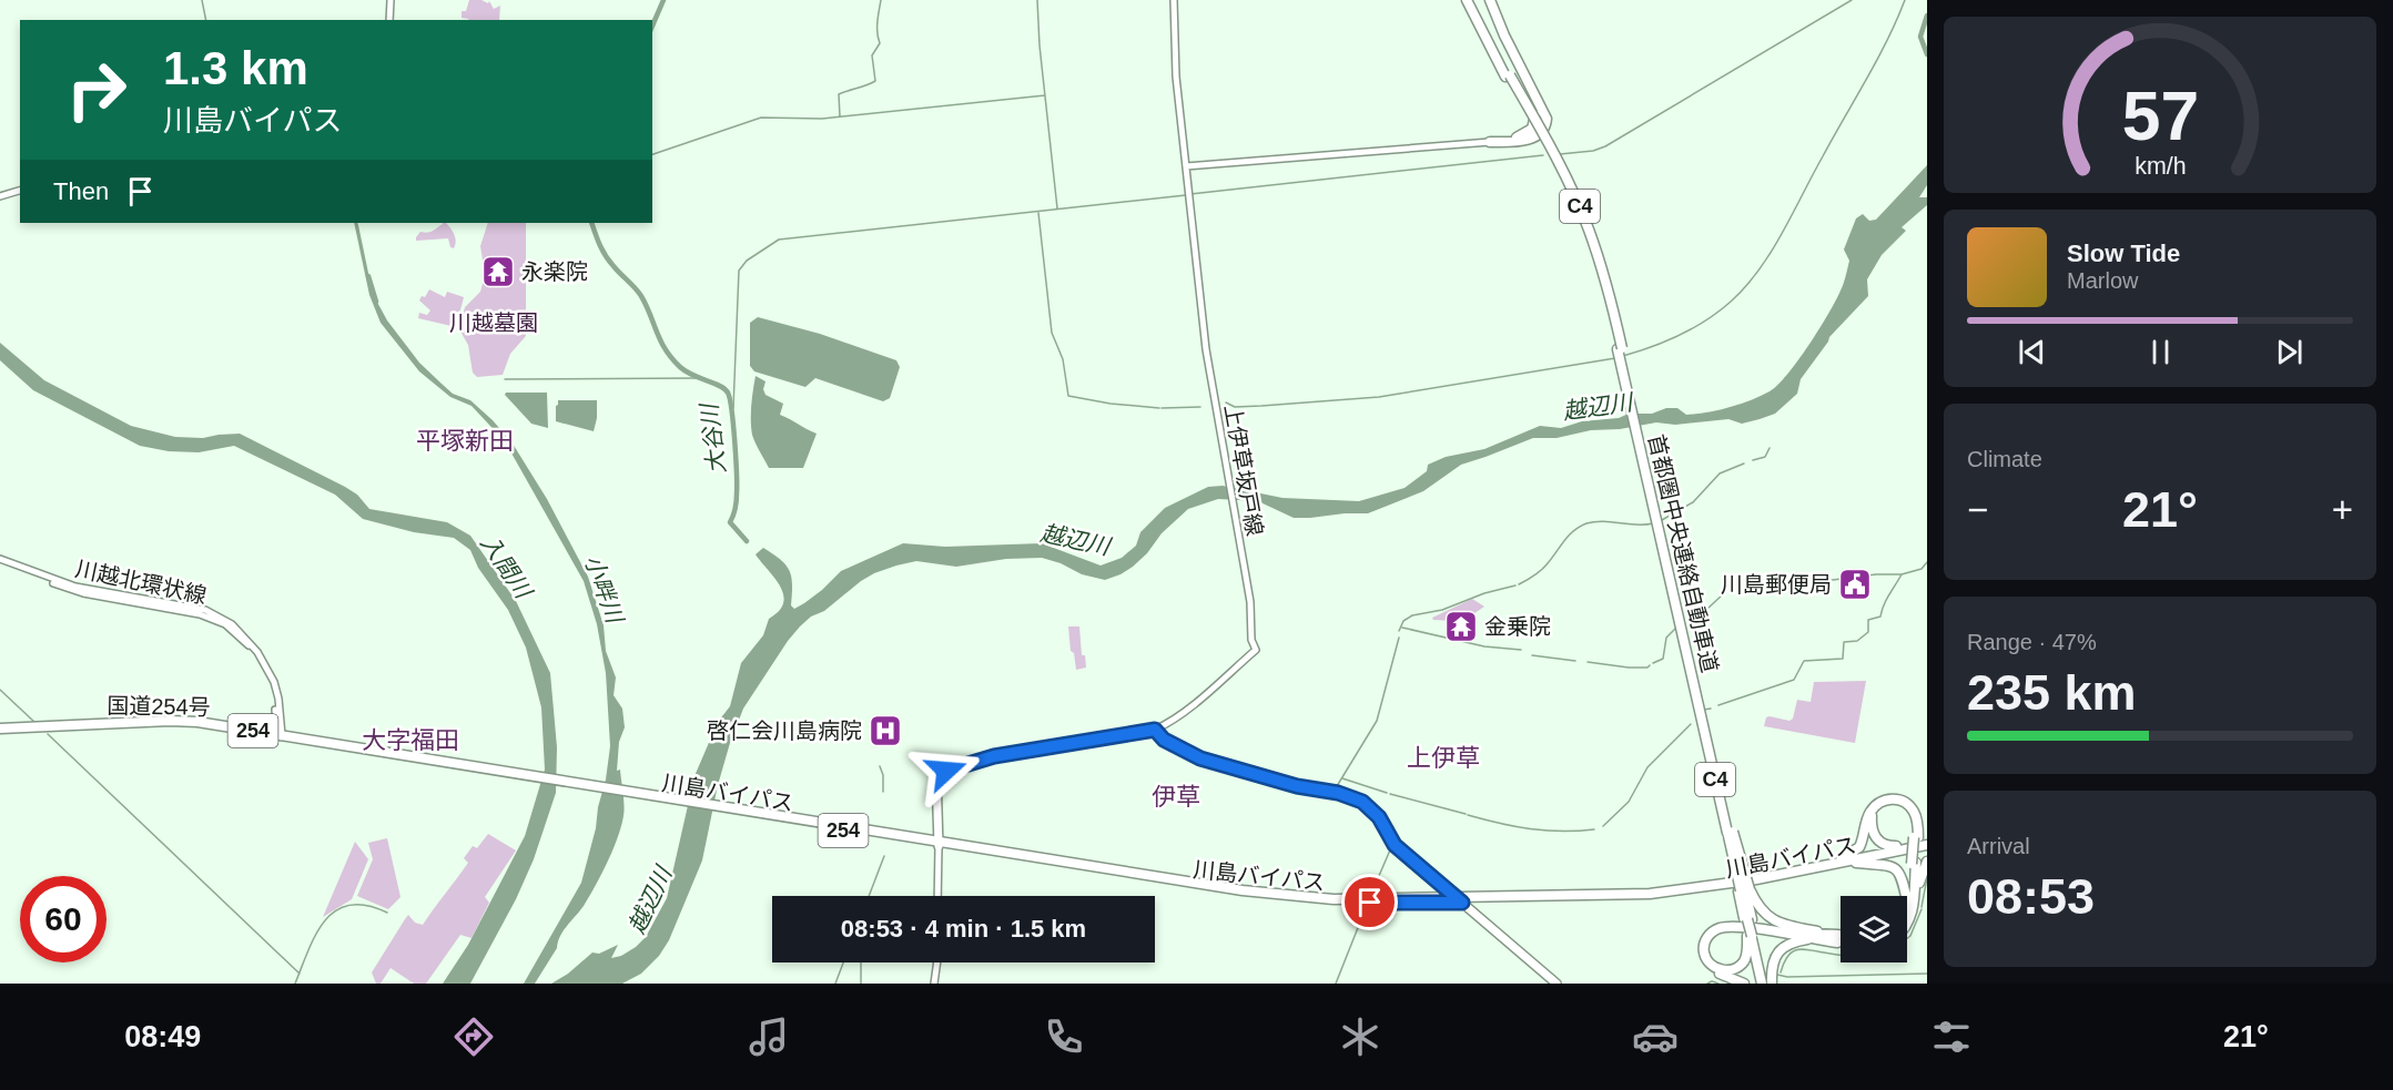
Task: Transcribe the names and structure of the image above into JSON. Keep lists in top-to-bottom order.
{
  "streets": {
    "highway": [
      "C4",
      "首都圏中央連絡自動車道",
      "国道254号",
      "254",
      "川島バイパス"
    ],
    "main road": ["上伊草坂戸線", "川越北環状線"]
  },
  "crossings": [
    ["川越北環状線", "国道254号"],
    ["国道254号", "川島バイパス"]
  ],
  "districts": [
    "平塚新田",
    "大字福田",
    "上伊草",
    "伊草"
  ],
  "water": [
    "越辺川",
    "大谷川",
    "入間川",
    "小畔川"
  ],
  "parks": ["川越墓園"],
  "places": {
    "temple": ["永楽院", "金乗院"],
    "public building": ["川島郵便局"],
    "hospital": ["啓仁会川島病院"]
  },
  "page": {
    "turn": ["1.3 km", "川島バイパス"],
    "then": "Then",
    "song": ["Slow Tide", "Marlow"],
    "tile": [
      "Climate",
      ["Range · 47%", "235 km"],
      ["Arrival", "08:53"]
    ],
    "heat": ["−", "21°", "+"],
    "limit": "60",
    "trip": "08:53 · 4 min · 1.5 km",
    "tabs": ["08:49", "21°"],
    "gauge": ["57", "km/h"]
  }
}
